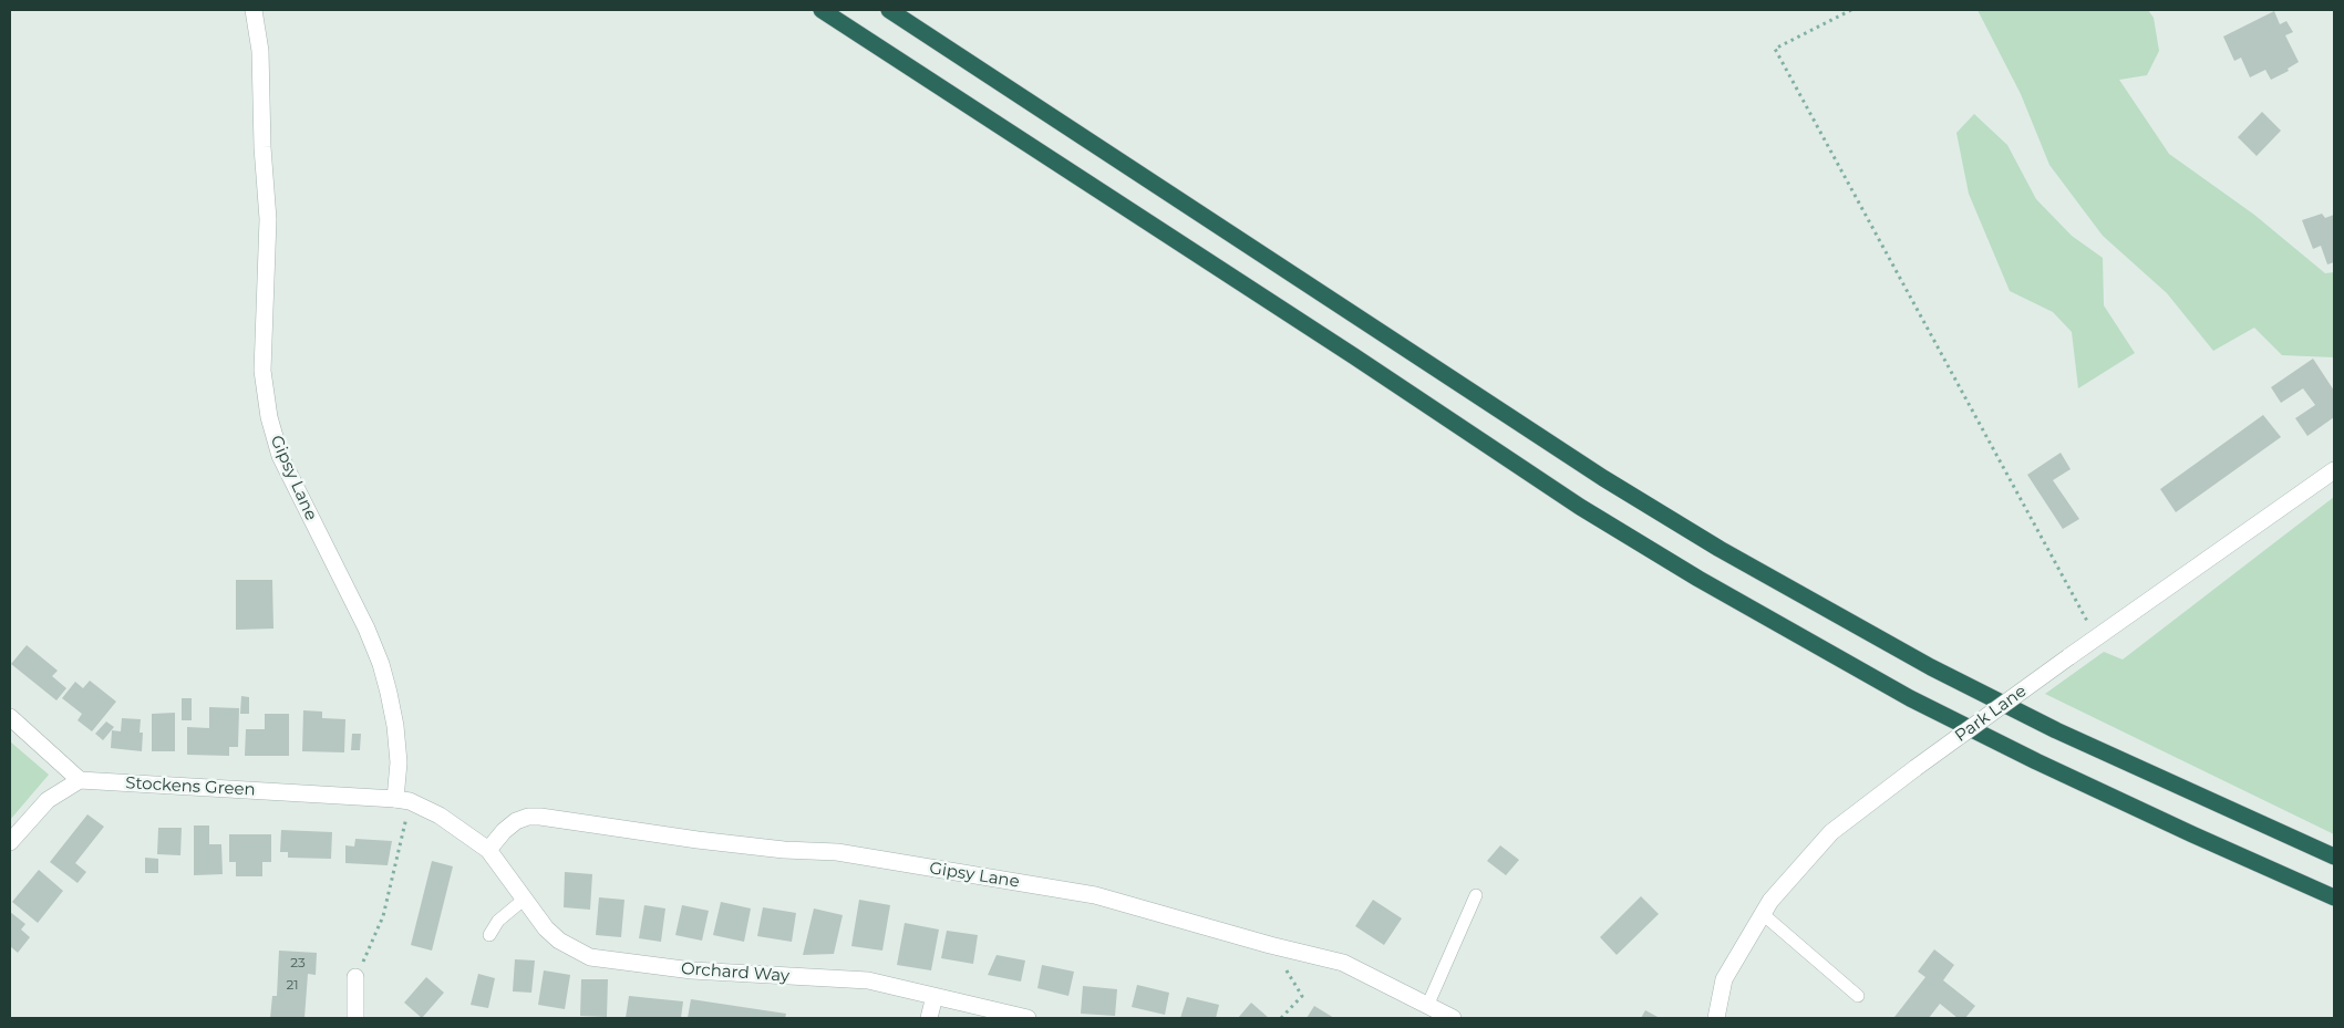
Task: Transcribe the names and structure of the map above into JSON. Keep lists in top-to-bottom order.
{
  "streets": {
    "street": [
      "Gipsy Lane",
      "Park Lane",
      "Stockens Green",
      "Orchard Way"
    ]
  },
  "crossings": [
    ["Gipsy Lane", "Stockens Green"],
    ["Gipsy Lane", "Orchard Way"],
    ["Stockens Green", "Orchard Way"]
  ],
  "house_numbers": ["23", "21"]
}
